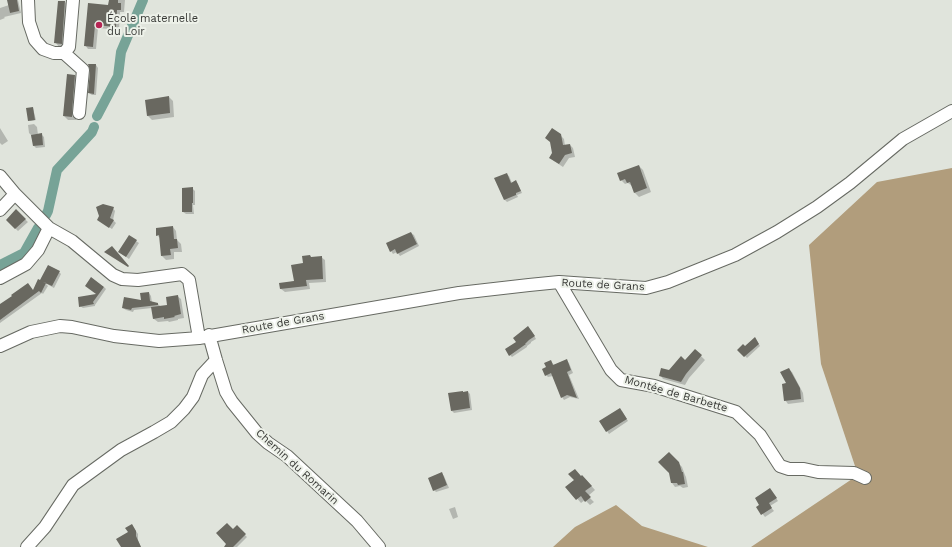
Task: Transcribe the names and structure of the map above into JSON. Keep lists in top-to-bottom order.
{
  "streets": {
    "street": ["Route de Grans", "Montée de Barbette", "Chemin du Romarin"]
  },
  "crossings": [
    ["Route de Grans", "Montée de Barbette"],
    ["Route de Grans", "Chemin du Romarin"]
  ],
  "places": ["École maternelle du Loir"]
}
